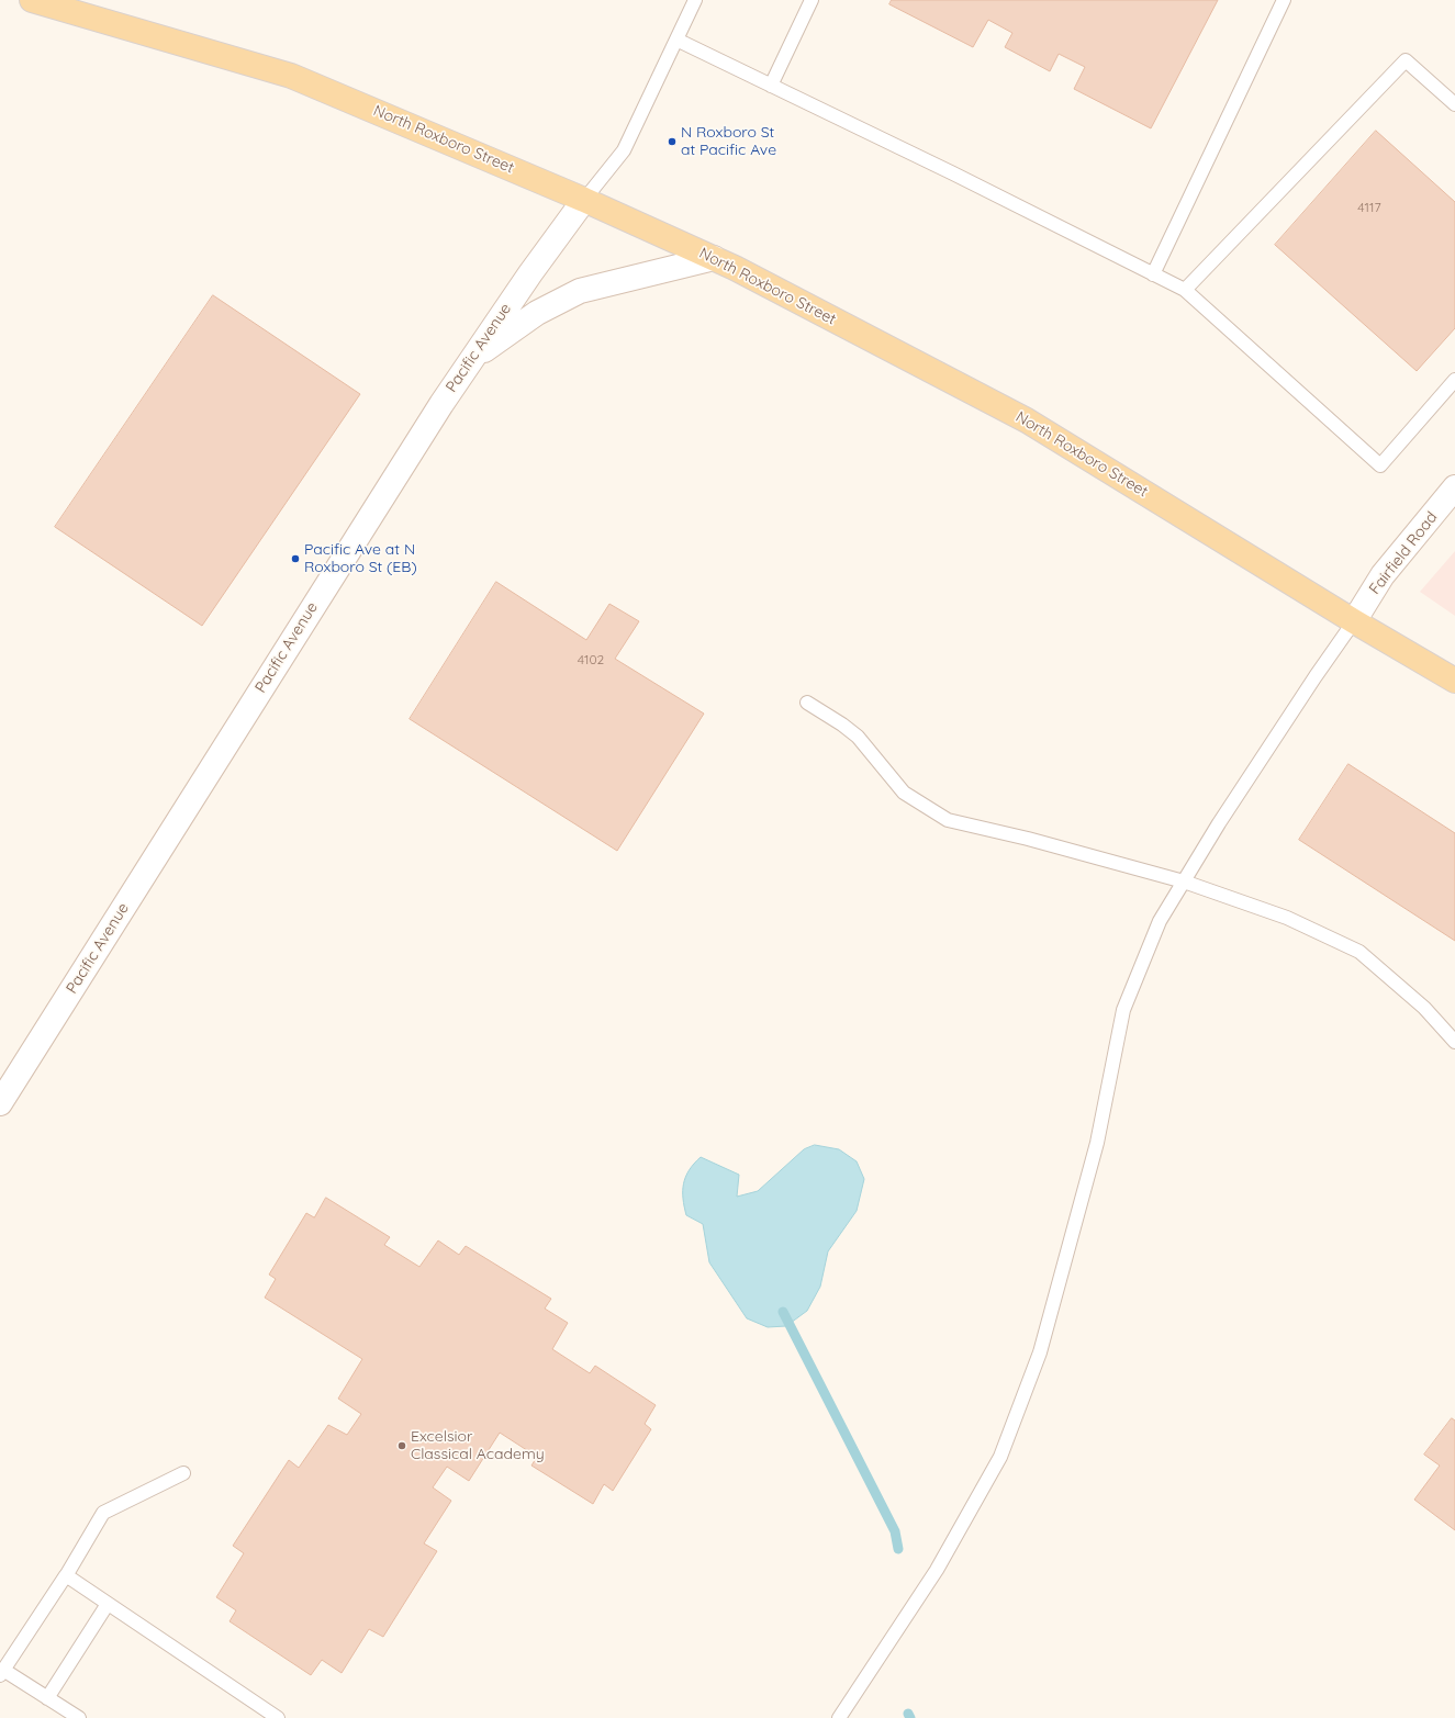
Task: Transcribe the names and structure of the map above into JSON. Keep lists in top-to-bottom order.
{
  "streets": {
    "main road": ["North Roxboro Street"],
    "street": ["Pacific Avenue", "Fairfield Road"]
  },
  "crossings": [
    ["North Roxboro Street", "Pacific Avenue"],
    ["North Roxboro Street", "Fairfield Road"]
  ],
  "places": ["N Roxboro St at Pacific Ave", "Pacific Ave at N Roxboro St (EB)", "Excelsior Classical Academy"],
  "house_numbers": ["4117", "4102"]
}
